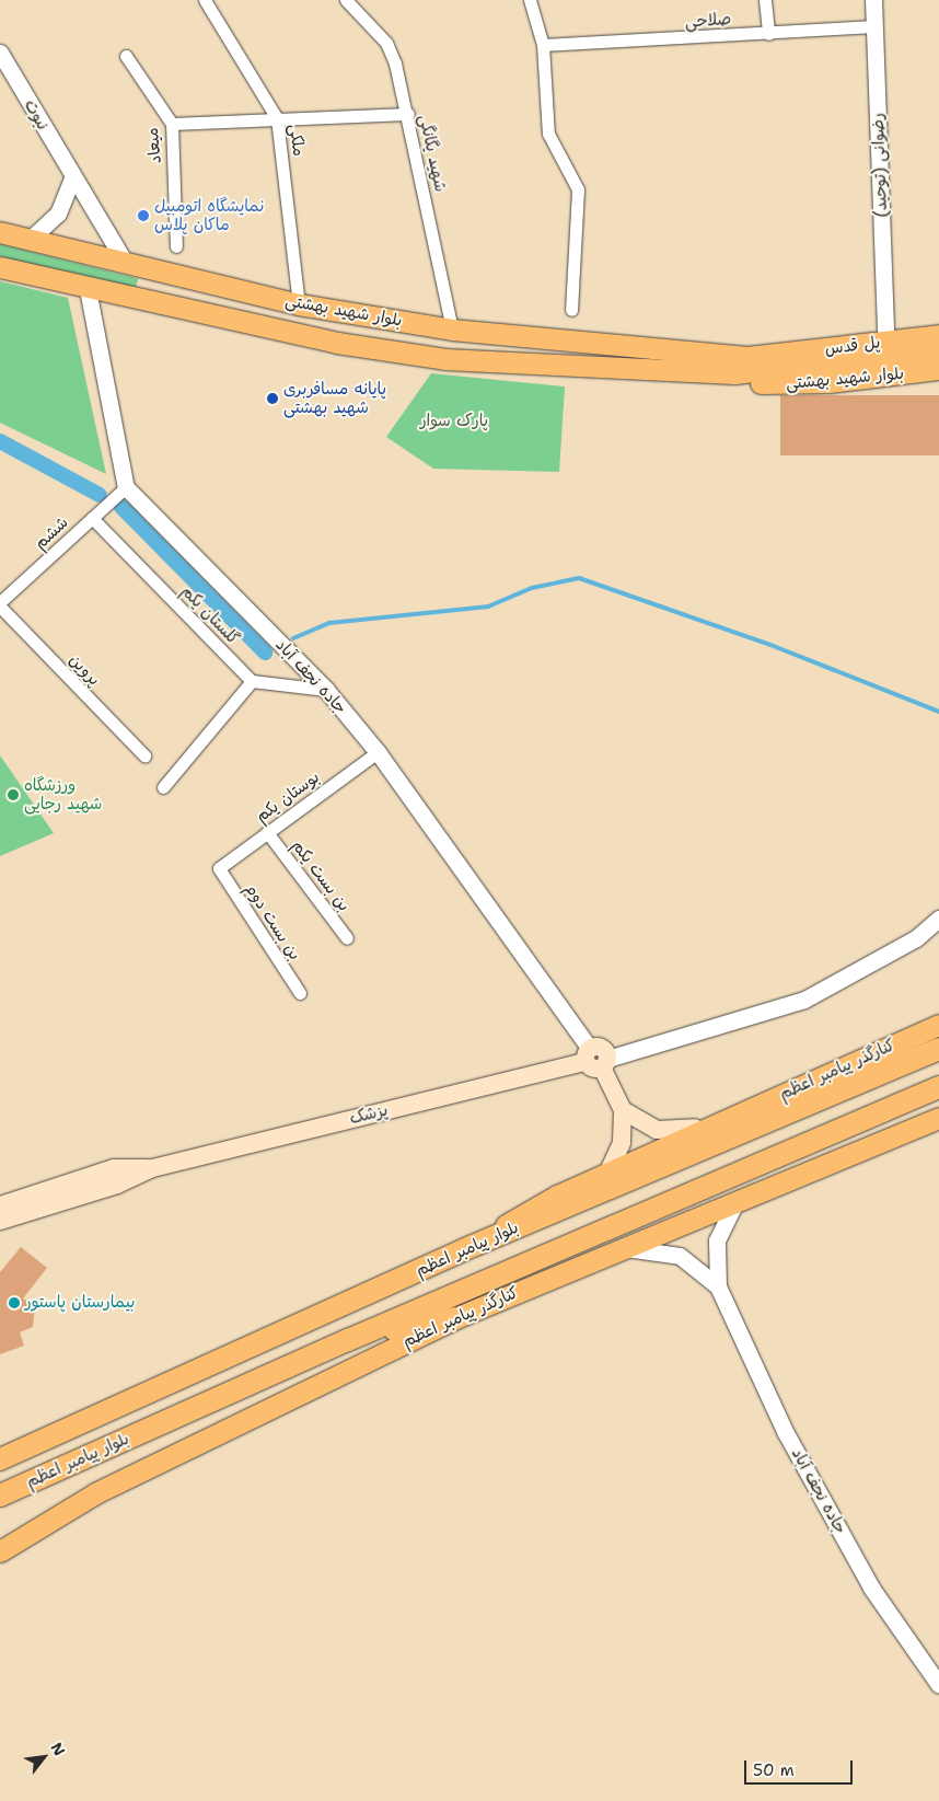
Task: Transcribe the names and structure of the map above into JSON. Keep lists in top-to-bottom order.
{
  "streets": {
    "highway": ["بلوار پیامبر اعظم"],
    "main road": [
      "بلوار شهید بهشتی",
      "پل قدس",
      "جاده نجف آباد",
      "کنارگذر پیامبر اعظم",
      "پزشک"
    ],
    "street": [
      "صلاحی",
      "نبوت",
      "ملکی",
      "میعاد",
      "شهید یگانگی",
      "رضوانی (توحید)",
      "ششم",
      "گلستان یکم",
      "پروین",
      "بوستان یکم",
      "بن بست یکم",
      "بن بست دوم"
    ]
  },
  "crossings": [
    ["صلاحی", "رضوانی (توحید)"],
    ["نبوت", "بلوار شهید بهشتی"],
    ["ملکی", "بلوار شهید بهشتی"],
    ["شهید یگانگی", "بلوار شهید بهشتی"],
    ["رضوانی (توحید)", "بلوار شهید بهشتی"],
    ["بلوار شهید بهشتی", "پل قدس"],
    ["ششم", "گلستان یکم"],
    ["ششم", "جاده نجف آباد"],
    ["جاده نجف آباد", "بوستان یکم"],
    ["جاده نجف آباد", "پزشک"],
    ["بوستان یکم", "بن بست یکم"],
    ["بوستان یکم", "بن بست دوم"],
    ["کنارگذر پیامبر اعظم", "بلوار پیامبر اعظم"]
  ],
  "parks": ["پارک سوار"],
  "places": [
    "نمایشگاه اتومبیل ماکان پلاس",
    "پایانه مسافربری شهید بهشتی",
    "ورزشگاه شهید رجایی",
    "بیمارستان پاستور"
  ],
  "scale_bar": "50 m",
  "north": "top right"
}
